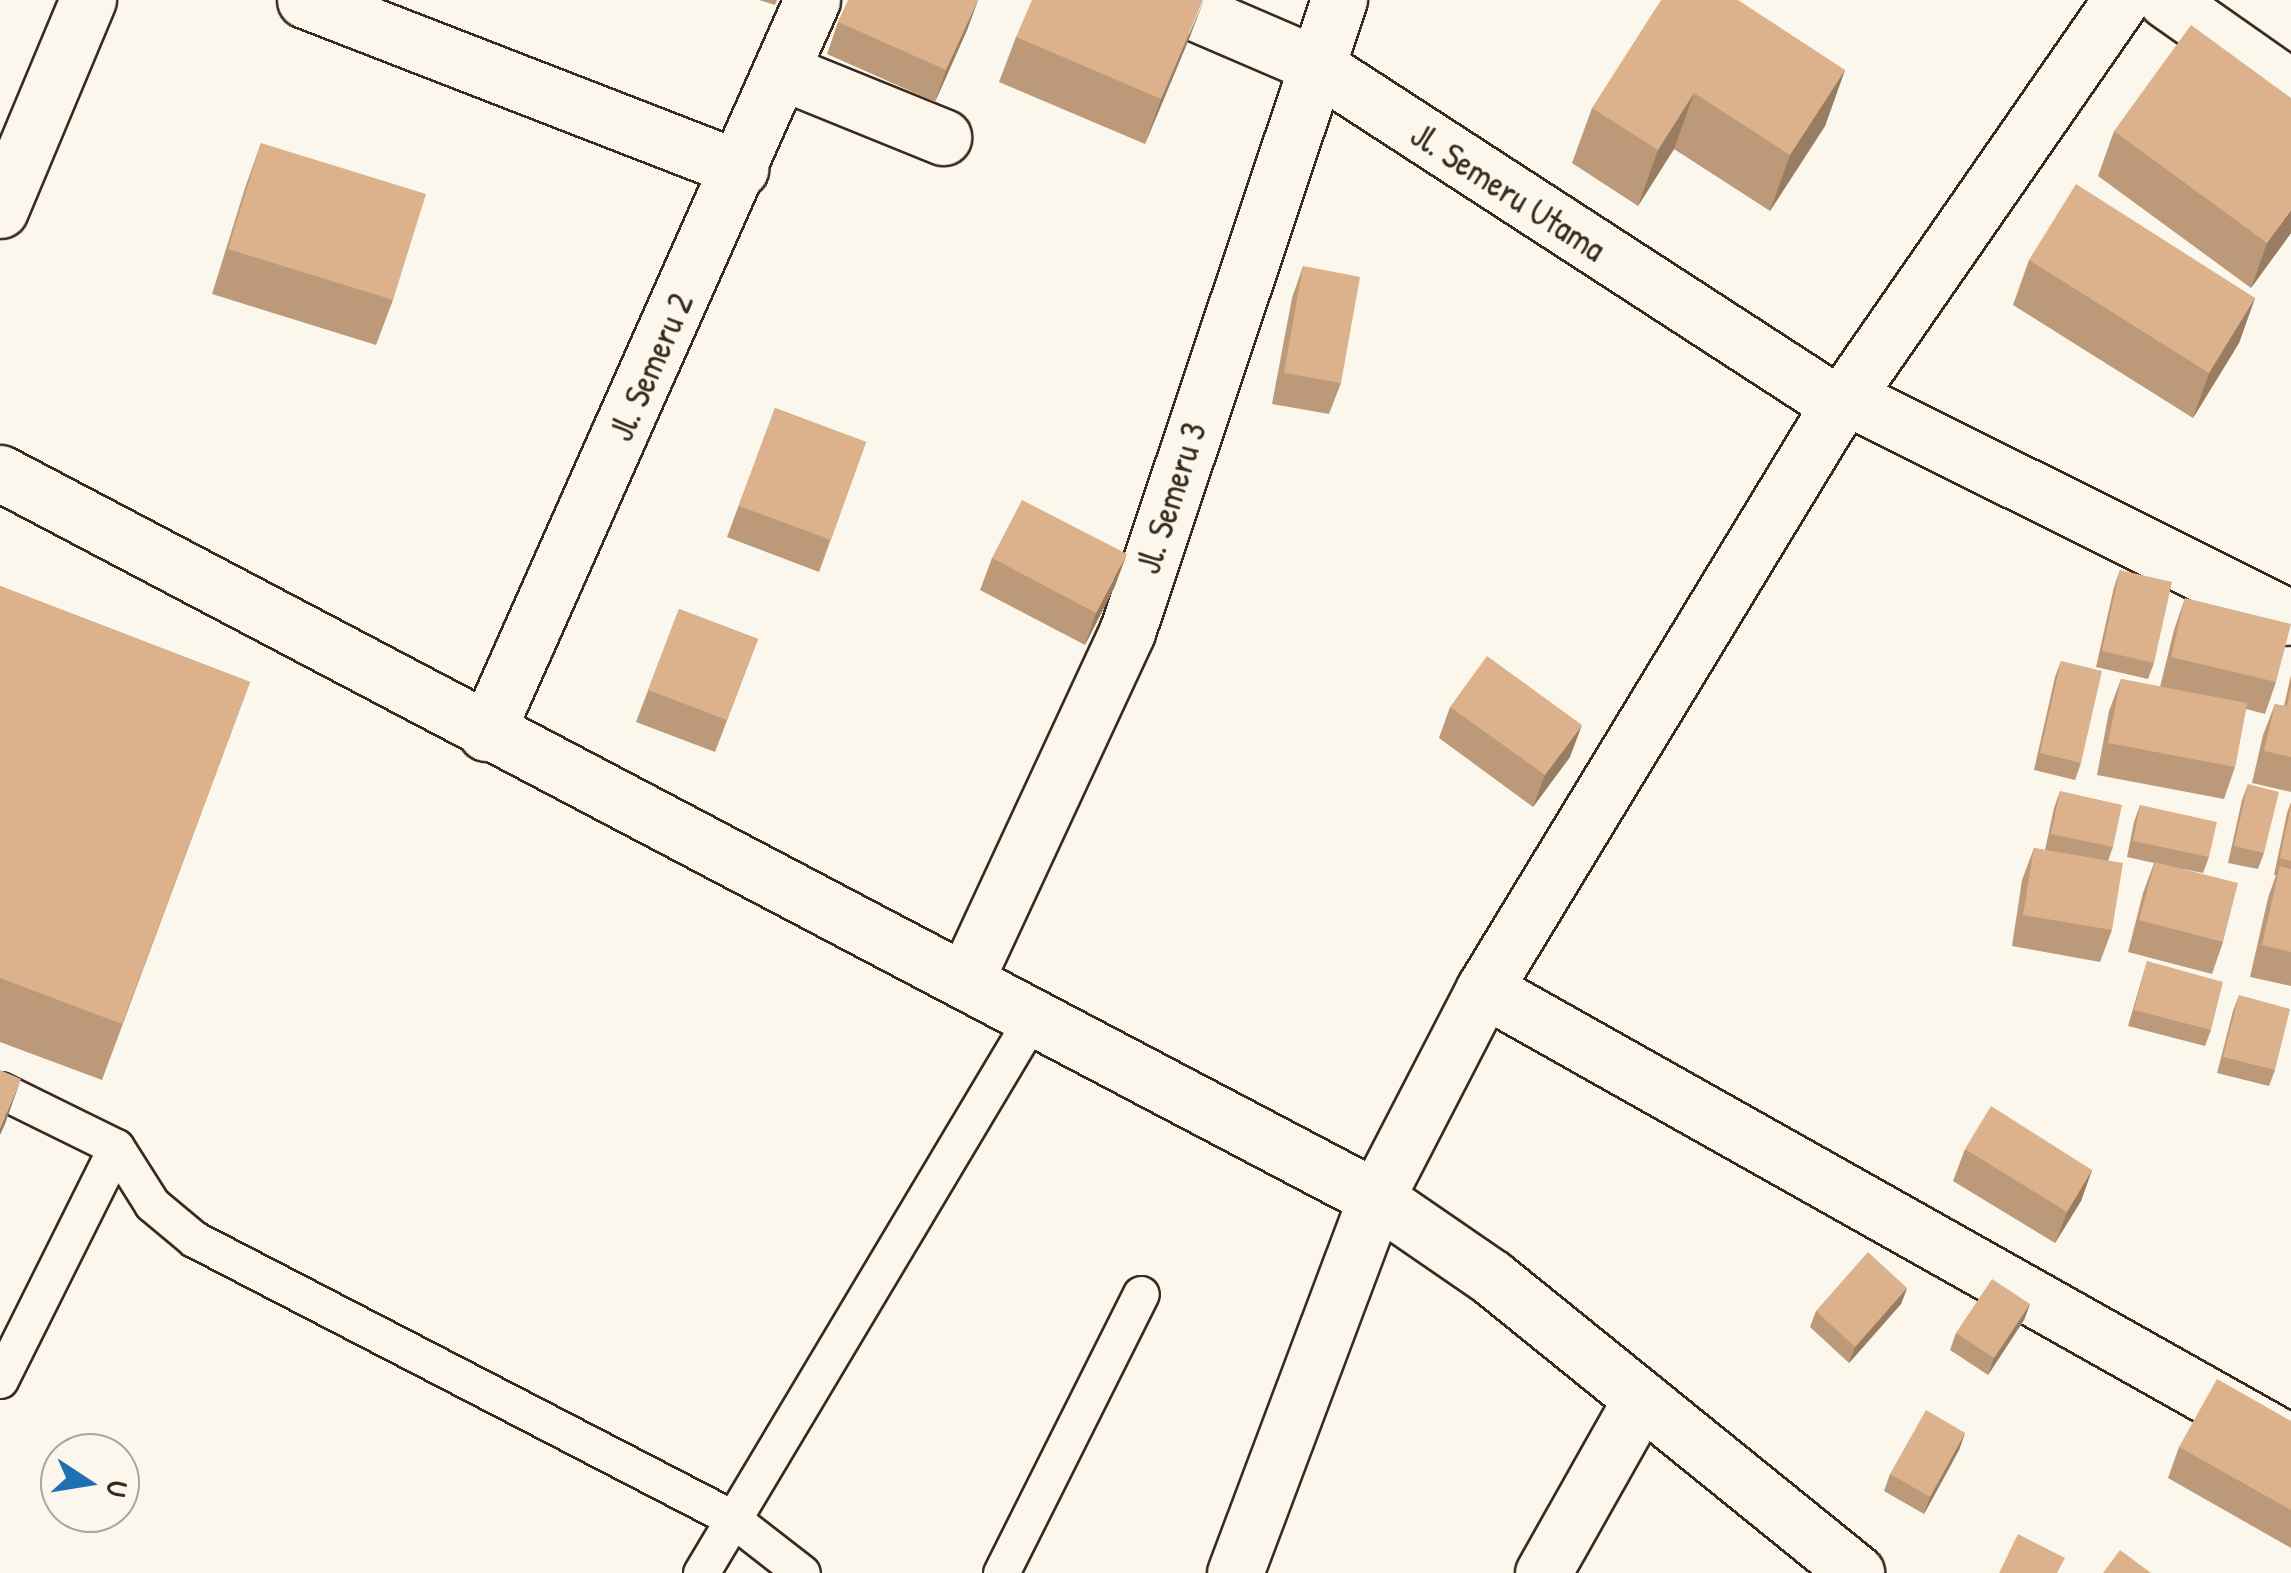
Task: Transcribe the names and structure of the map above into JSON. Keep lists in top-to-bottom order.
{
  "streets": {
    "street": ["Jl. Semeru Utama", "Jl. Semeru 2", "Jl. Semeru 3"]
  },
  "crossings": [
    ["Jl. Semeru Utama", "Jl. Semeru 3"]
  ],
  "north": "right"
}
